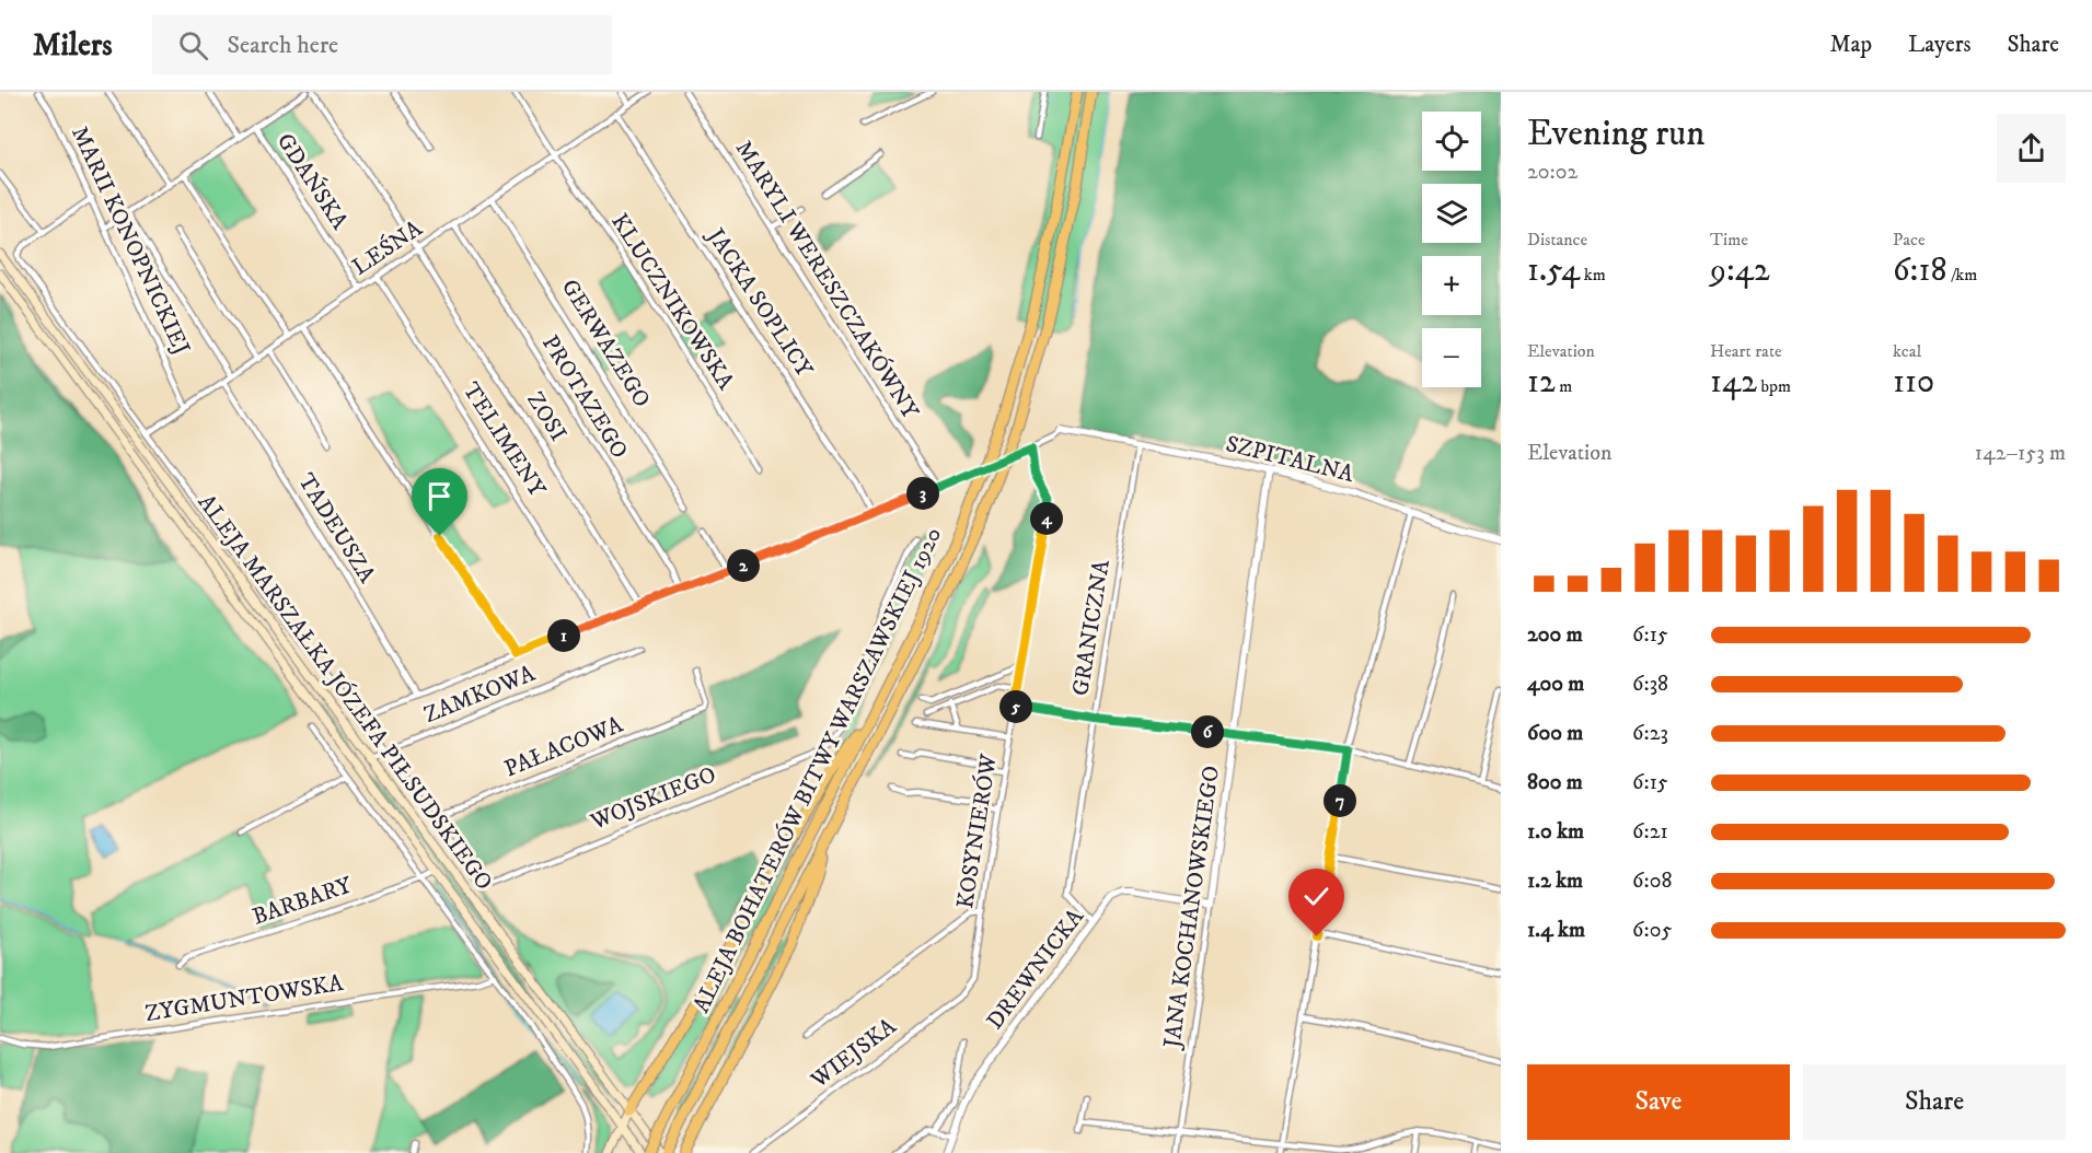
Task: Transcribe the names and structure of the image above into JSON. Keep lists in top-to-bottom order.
{
  "streets": {
    "highway": ["ALEJA BOHATERÓW BITWY WARSZAWSKIEJ 1920"],
    "main road": ["ALEJA MARSZAŁKA JÓZEFA PIŁSUDSKIEGO"],
    "street": [
      "GDAŃSKA",
      "MARII KONOPNICKIEJ",
      "LEŚNA",
      "MARYLI WERESZCZAKÓWNY",
      "KLUCZNIKOWSKA",
      "JACKA SOPLICY",
      "GERWAZEGO",
      "PROTAZEGO",
      "ZOSI",
      "TELIMENY",
      "SZPITALNA",
      "TADEUSZA",
      "GRANICZNA",
      "ZAMKOWA",
      "PAŁACOWA",
      "WOJSKIEGO",
      "KOSYNIERÓW",
      "BARBARY",
      "JANA KOCHANOWSKIEGO",
      "DREWNICKA",
      "ZYGMUNTOWSKA",
      "WIEJSKA"
    ]
  },
  "crossings": [
    ["GDAŃSKA", "LEŚNA"],
    ["MARII KONOPNICKIEJ", "LEŚNA"],
    ["LEŚNA", "KLUCZNIKOWSKA"],
    ["LEŚNA", "JACKA SOPLICY"],
    ["LEŚNA", "GERWAZEGO"],
    ["LEŚNA", "PROTAZEGO"],
    ["LEŚNA", "ZOSI"],
    ["LEŚNA", "TELIMENY"],
    ["LEŚNA", "TADEUSZA"],
    ["LEŚNA", "ALEJA MARSZAŁKA JÓZEFA PIŁSUDSKIEGO"],
    ["MARYLI WERESZCZAKÓWNY", "SZPITALNA"],
    ["JACKA SOPLICY", "SZPITALNA"],
    ["PROTAZEGO", "SZPITALNA"],
    ["ZOSI", "SZPITALNA"],
    ["TELIMENY", "SZPITALNA"],
    ["SZPITALNA", "TADEUSZA"],
    ["SZPITALNA", "GRANICZNA"],
    ["SZPITALNA", "ALEJA MARSZAŁKA JÓZEFA PIŁSUDSKIEGO"],
    ["SZPITALNA", "KOSYNIERÓW"],
    ["SZPITALNA", "JANA KOCHANOWSKIEGO"],
    ["GRANICZNA", "DREWNICKA"],
    ["ALEJA MARSZAŁKA JÓZEFA PIŁSUDSKIEGO", "ZAMKOWA"],
    ["ALEJA MARSZAŁKA JÓZEFA PIŁSUDSKIEGO", "PAŁACOWA"],
    ["ALEJA MARSZAŁKA JÓZEFA PIŁSUDSKIEGO", "ALEJA BOHATERÓW BITWY WARSZAWSKIEJ 1920"],
    ["ALEJA MARSZAŁKA JÓZEFA PIŁSUDSKIEGO", "WOJSKIEGO"],
    ["ALEJA MARSZAŁKA JÓZEFA PIŁSUDSKIEGO", "BARBARY"],
    ["ALEJA MARSZAŁKA JÓZEFA PIŁSUDSKIEGO", "ZYGMUNTOWSKA"],
    ["KOSYNIERÓW", "WIEJSKA"],
    ["JANA KOCHANOWSKIEGO", "DREWNICKA"]
  ],
  "page": {
    "header": "Milers",
    "search": "Search here",
    "nav": ["Map", "Layers", "Share"],
    "heading": ["Evening run", "20:02"],
    "map_buttons": ["+", "−"],
    "stats": [
      ["Distance", "1.54 km"],
      ["Time", "9:42"],
      ["Pace", "6:18 /km"],
      ["Elevation", "12 m"],
      ["Heart rate", "142 bpm"],
      ["kcal", "110"]
    ],
    "chart": ["Elevation", "142–153 m"],
    "pins": [
      "3",
      "4",
      "2",
      "1",
      "5",
      "6",
      "7"
    ],
    "list": [
      {
        "name": "200 m",
        "note": "6:15"
      },
      {
        "name": "400 m",
        "note": "6:38"
      },
      {
        "name": "600 m",
        "note": "6:23"
      },
      {
        "name": "800 m",
        "note": "6:15"
      },
      {
        "name": "1.0 km",
        "note": "6:21"
      },
      {
        "name": "1.2 km",
        "note": "6:08"
      },
      {
        "name": "1.4 km",
        "note": "6:05"
      }
    ],
    "buttons": ["Save", "Share"]
  }
}
